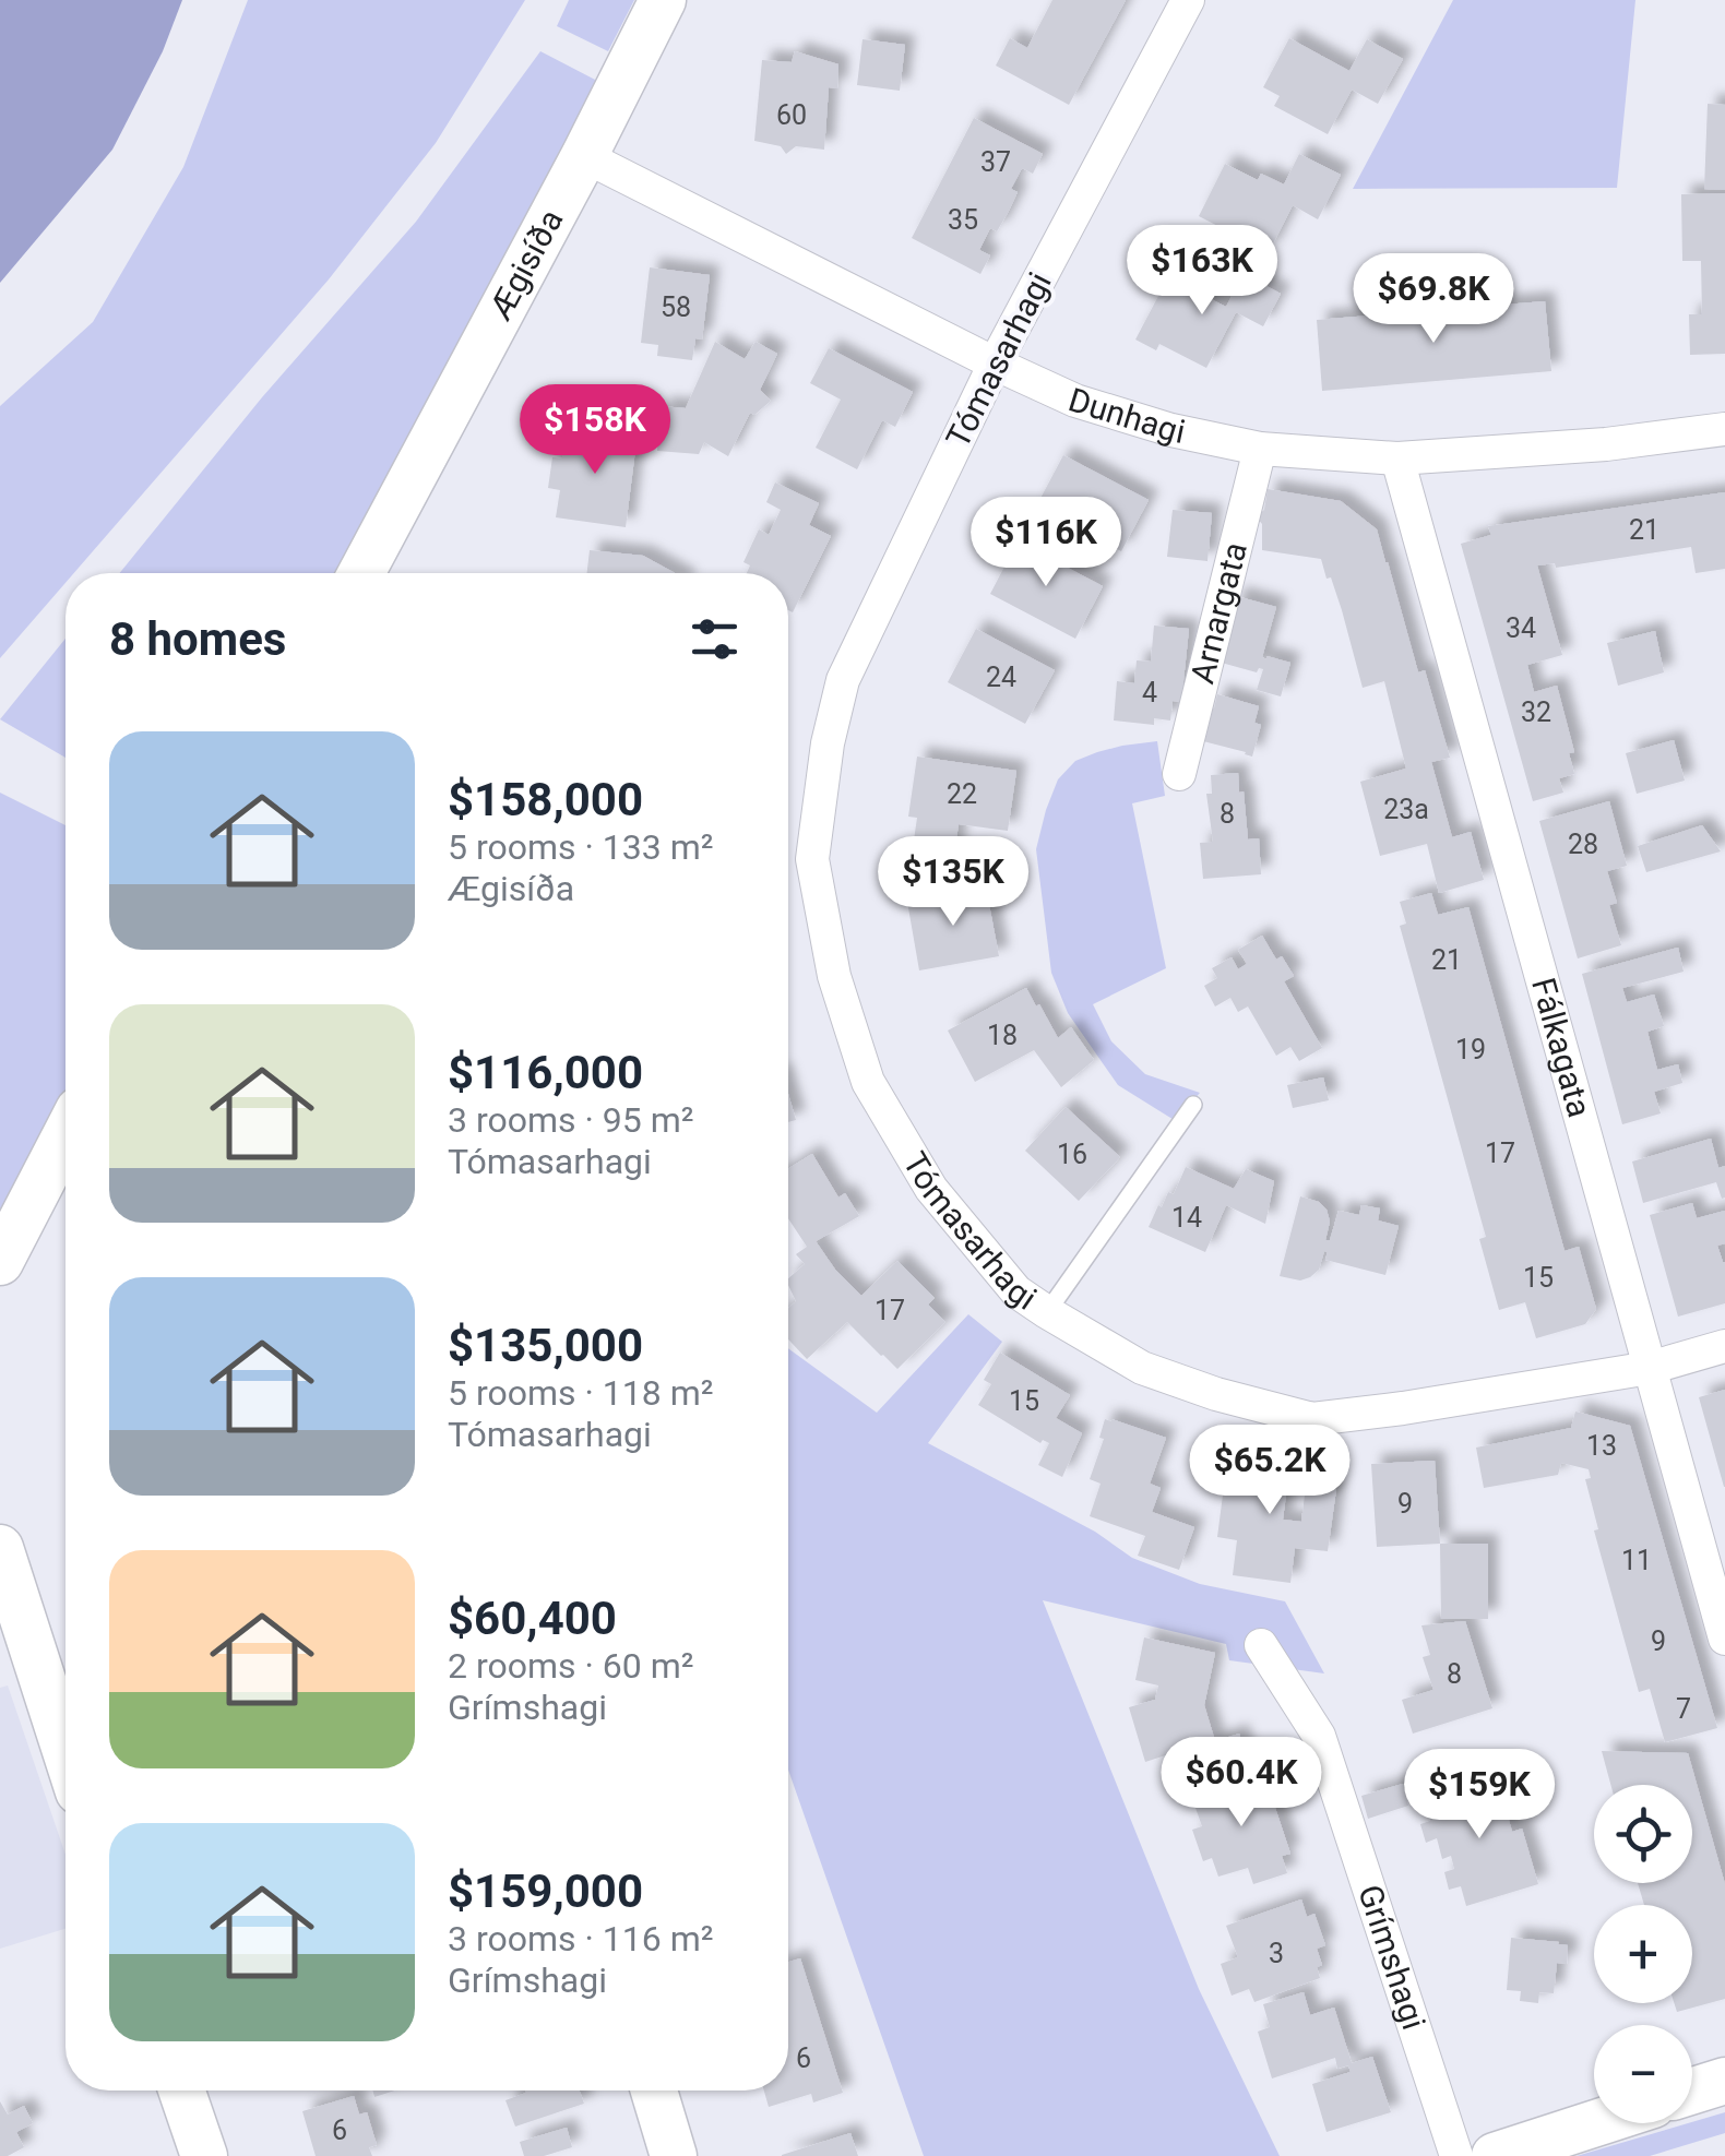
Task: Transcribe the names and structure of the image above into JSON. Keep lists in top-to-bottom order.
{
  "streets": {
    "street": [
      "Ægisíða",
      "Tómasarhagi",
      "Dunhagi",
      "Arnargata",
      "Fálkagata",
      "Grímshagi"
    ]
  },
  "crossings": [
    ["Ægisíða", "Dunhagi"],
    ["Tómasarhagi", "Dunhagi"],
    ["Tómasarhagi", "Fálkagata"],
    ["Dunhagi", "Arnargata"],
    ["Dunhagi", "Fálkagata"]
  ],
  "house_numbers": [
    "60",
    "37",
    "35",
    "58",
    "21",
    "34",
    "24",
    "4",
    "32",
    "22",
    "23a",
    "8",
    "28",
    "21",
    "18",
    "19",
    "17",
    "16",
    "14",
    "15",
    "17",
    "15",
    "13",
    "9",
    "11",
    "9",
    "8",
    "7",
    "3",
    "6",
    "6"
  ],
  "page": {
    "price": [
      "$163K",
      "$69.8K",
      "$158K",
      "$116K",
      "$135K",
      "$65.2K",
      "$60.4K",
      "$159K"
    ],
    "heading": "8 homes",
    "list": [
      {
        "name": "$158,000",
        "note": "5 rooms · 133 m² · Ægisíða"
      },
      {
        "name": "$116,000",
        "note": "3 rooms · 95 m² · Tómasarhagi"
      },
      {
        "name": "$135,000",
        "note": "5 rooms · 118 m² · Tómasarhagi"
      },
      {
        "name": "$60,400",
        "note": "2 rooms · 60 m² · Grímshagi"
      },
      {
        "name": "$159,000",
        "note": "3 rooms · 116 m² · Grímshagi"
      }
    ],
    "map_buttons": ["+", "−"]
  }
}
